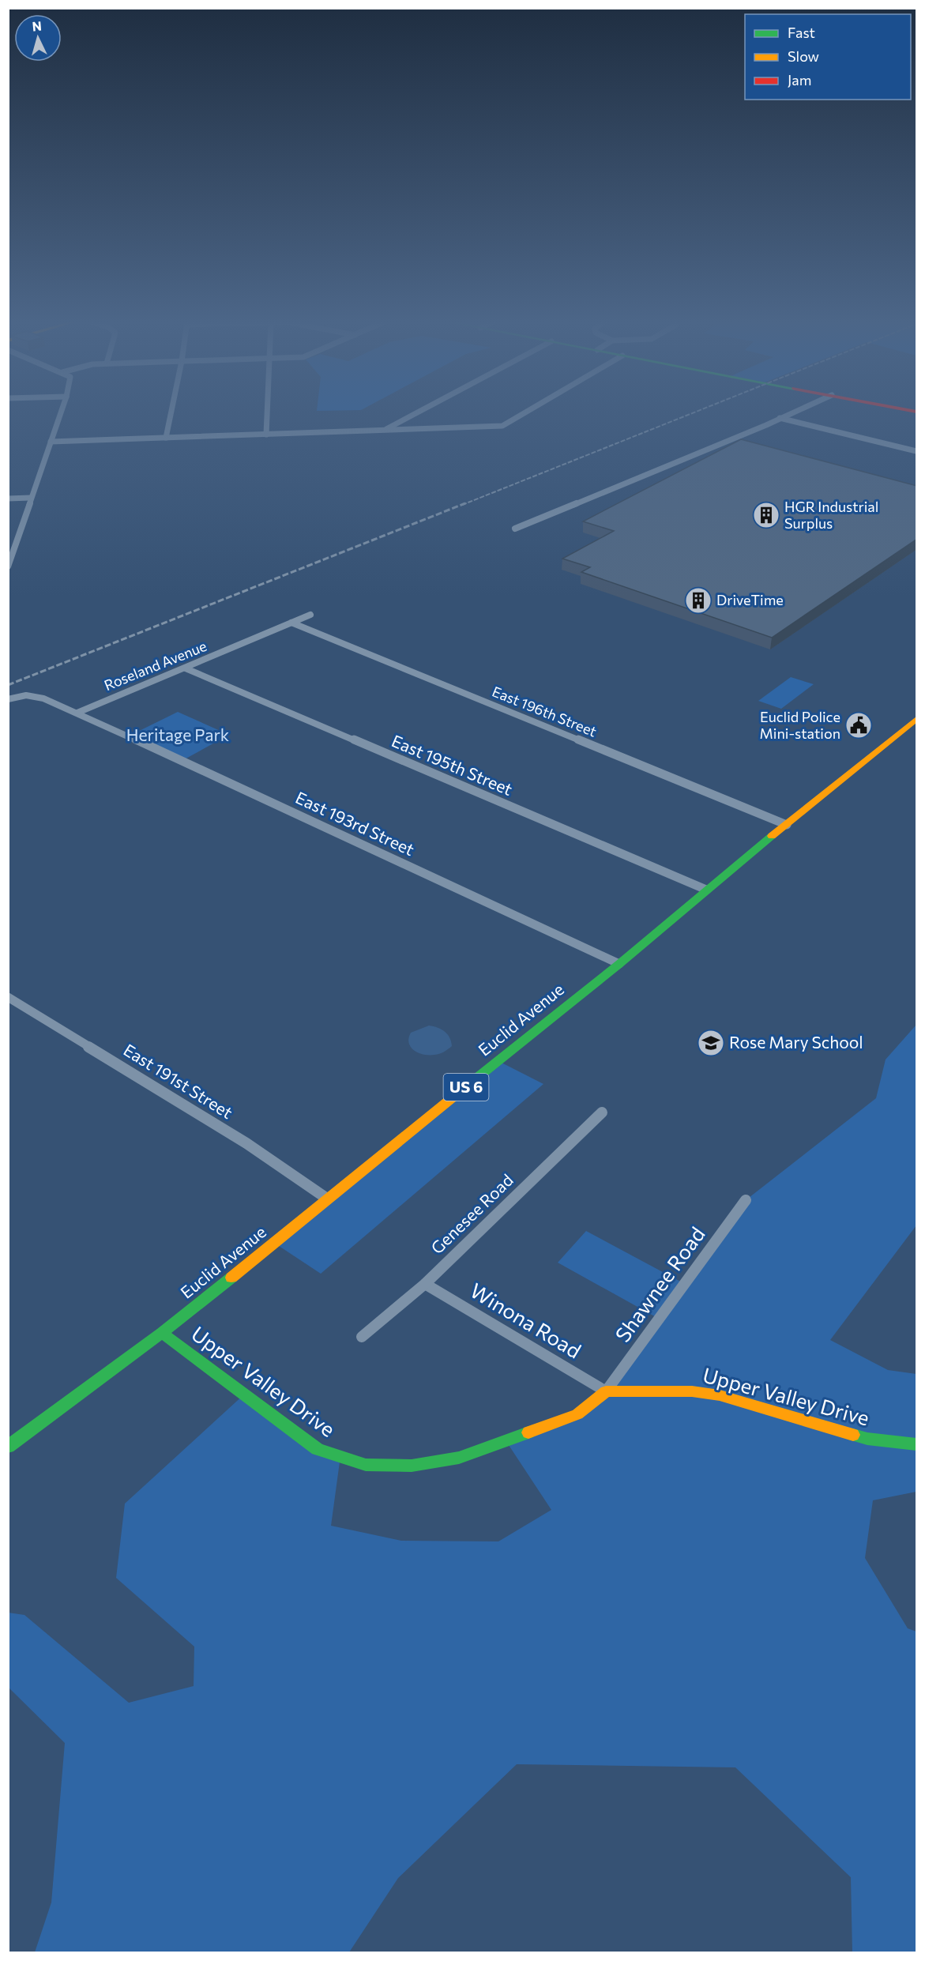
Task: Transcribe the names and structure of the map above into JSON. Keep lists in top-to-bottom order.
{
  "streets": {
    "street": [
      "Roseland Avenue",
      "East 196th Street",
      "East 195th Street",
      "East 193rd Street",
      "Euclid Avenue",
      "East 191st Street",
      "US 6",
      "Genesee Road",
      "Shawnee Road",
      "Winona Road",
      "Upper Valley Drive"
    ]
  },
  "crossings": [
    ["Roseland Avenue", "East 196th Street"],
    ["Roseland Avenue", "East 195th Street"],
    ["Roseland Avenue", "East 193rd Street"],
    ["East 196th Street", "Euclid Avenue"],
    ["East 195th Street", "Euclid Avenue"],
    ["East 193rd Street", "Euclid Avenue"],
    ["Euclid Avenue", "East 191st Street"],
    ["Euclid Avenue", "Upper Valley Drive"],
    ["Genesee Road", "Winona Road"],
    ["Shawnee Road", "Winona Road"],
    ["Shawnee Road", "Upper Valley Drive"],
    ["Winona Road", "Upper Valley Drive"]
  ],
  "parks": ["Heritage Park"],
  "places": {
    "building": ["HGR Industrial Surplus", "DriveTime"],
    "public building": ["Euclid Police Mini-station"],
    "school or university": ["Rose Mary School"]
  },
  "legend": ["Fast", "Slow", "Jam"],
  "north": "top"
}
